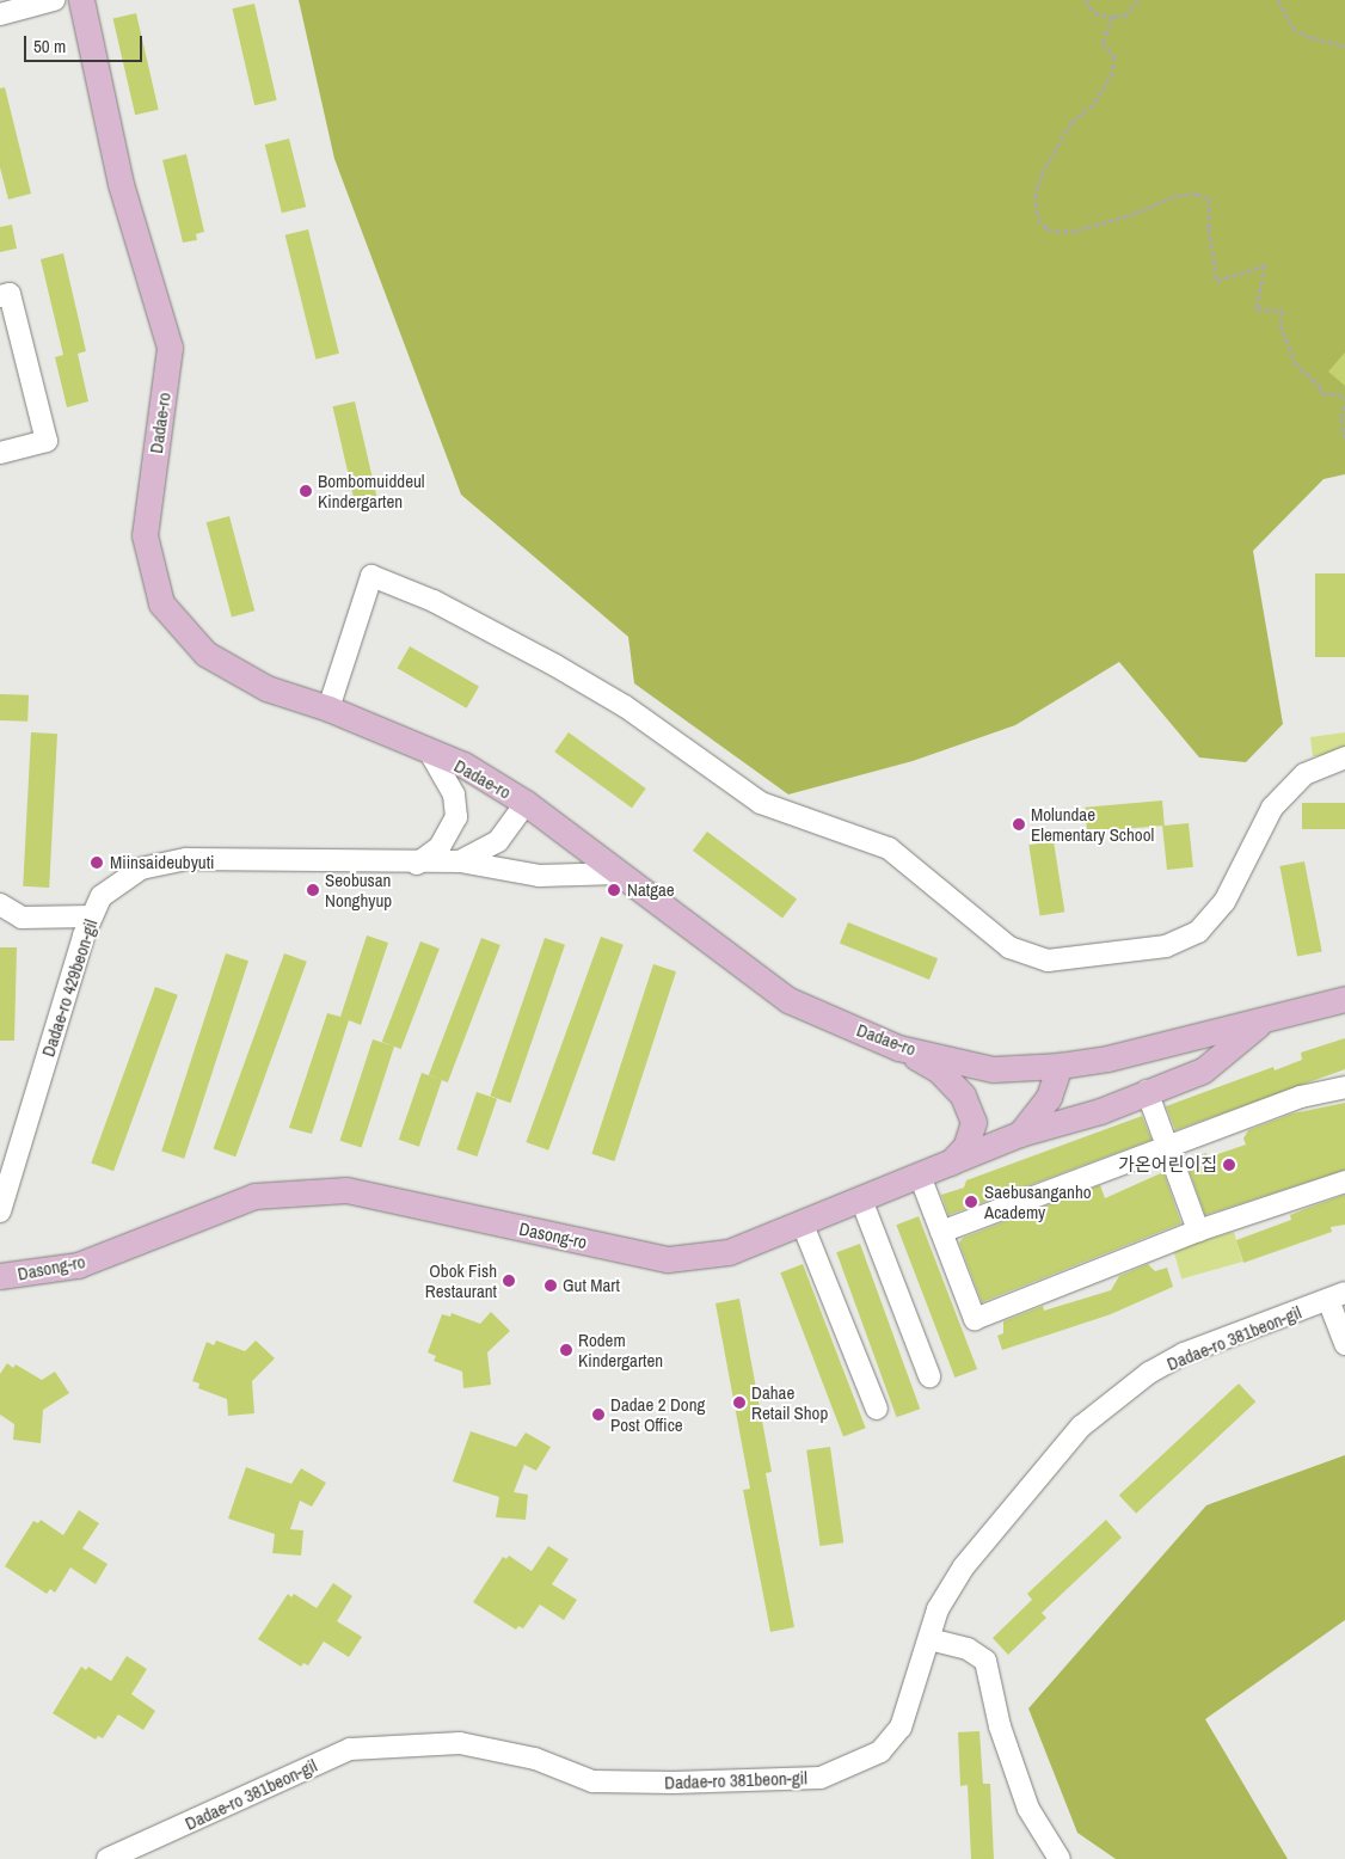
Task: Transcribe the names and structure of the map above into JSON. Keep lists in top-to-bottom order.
{
  "streets": {
    "main road": ["Dadae-ro", "Dasong-ro"],
    "street": ["Dadae-ro 429beon-gil", "Dadae-ro 381beon-gil"]
  },
  "crossings": [
    ["Dadae-ro", "Dadae-ro 429beon-gil"],
    ["Dadae-ro", "Dasong-ro"]
  ],
  "places": [
    "Bombomuiddeul Kindergarten",
    "Molundae Elementary School",
    "Miinsaideubyuti",
    "Seobusan Nonghyup",
    "Natgae",
    "가온어린이집",
    "Saebusanganho Academy",
    "Obok Fish Restaurant",
    "Gut Mart",
    "Rodem Kindergarten",
    "Dahae Retail Shop",
    "Dadae 2 Dong Post Office"
  ],
  "scale_bar": "50 m"
}
